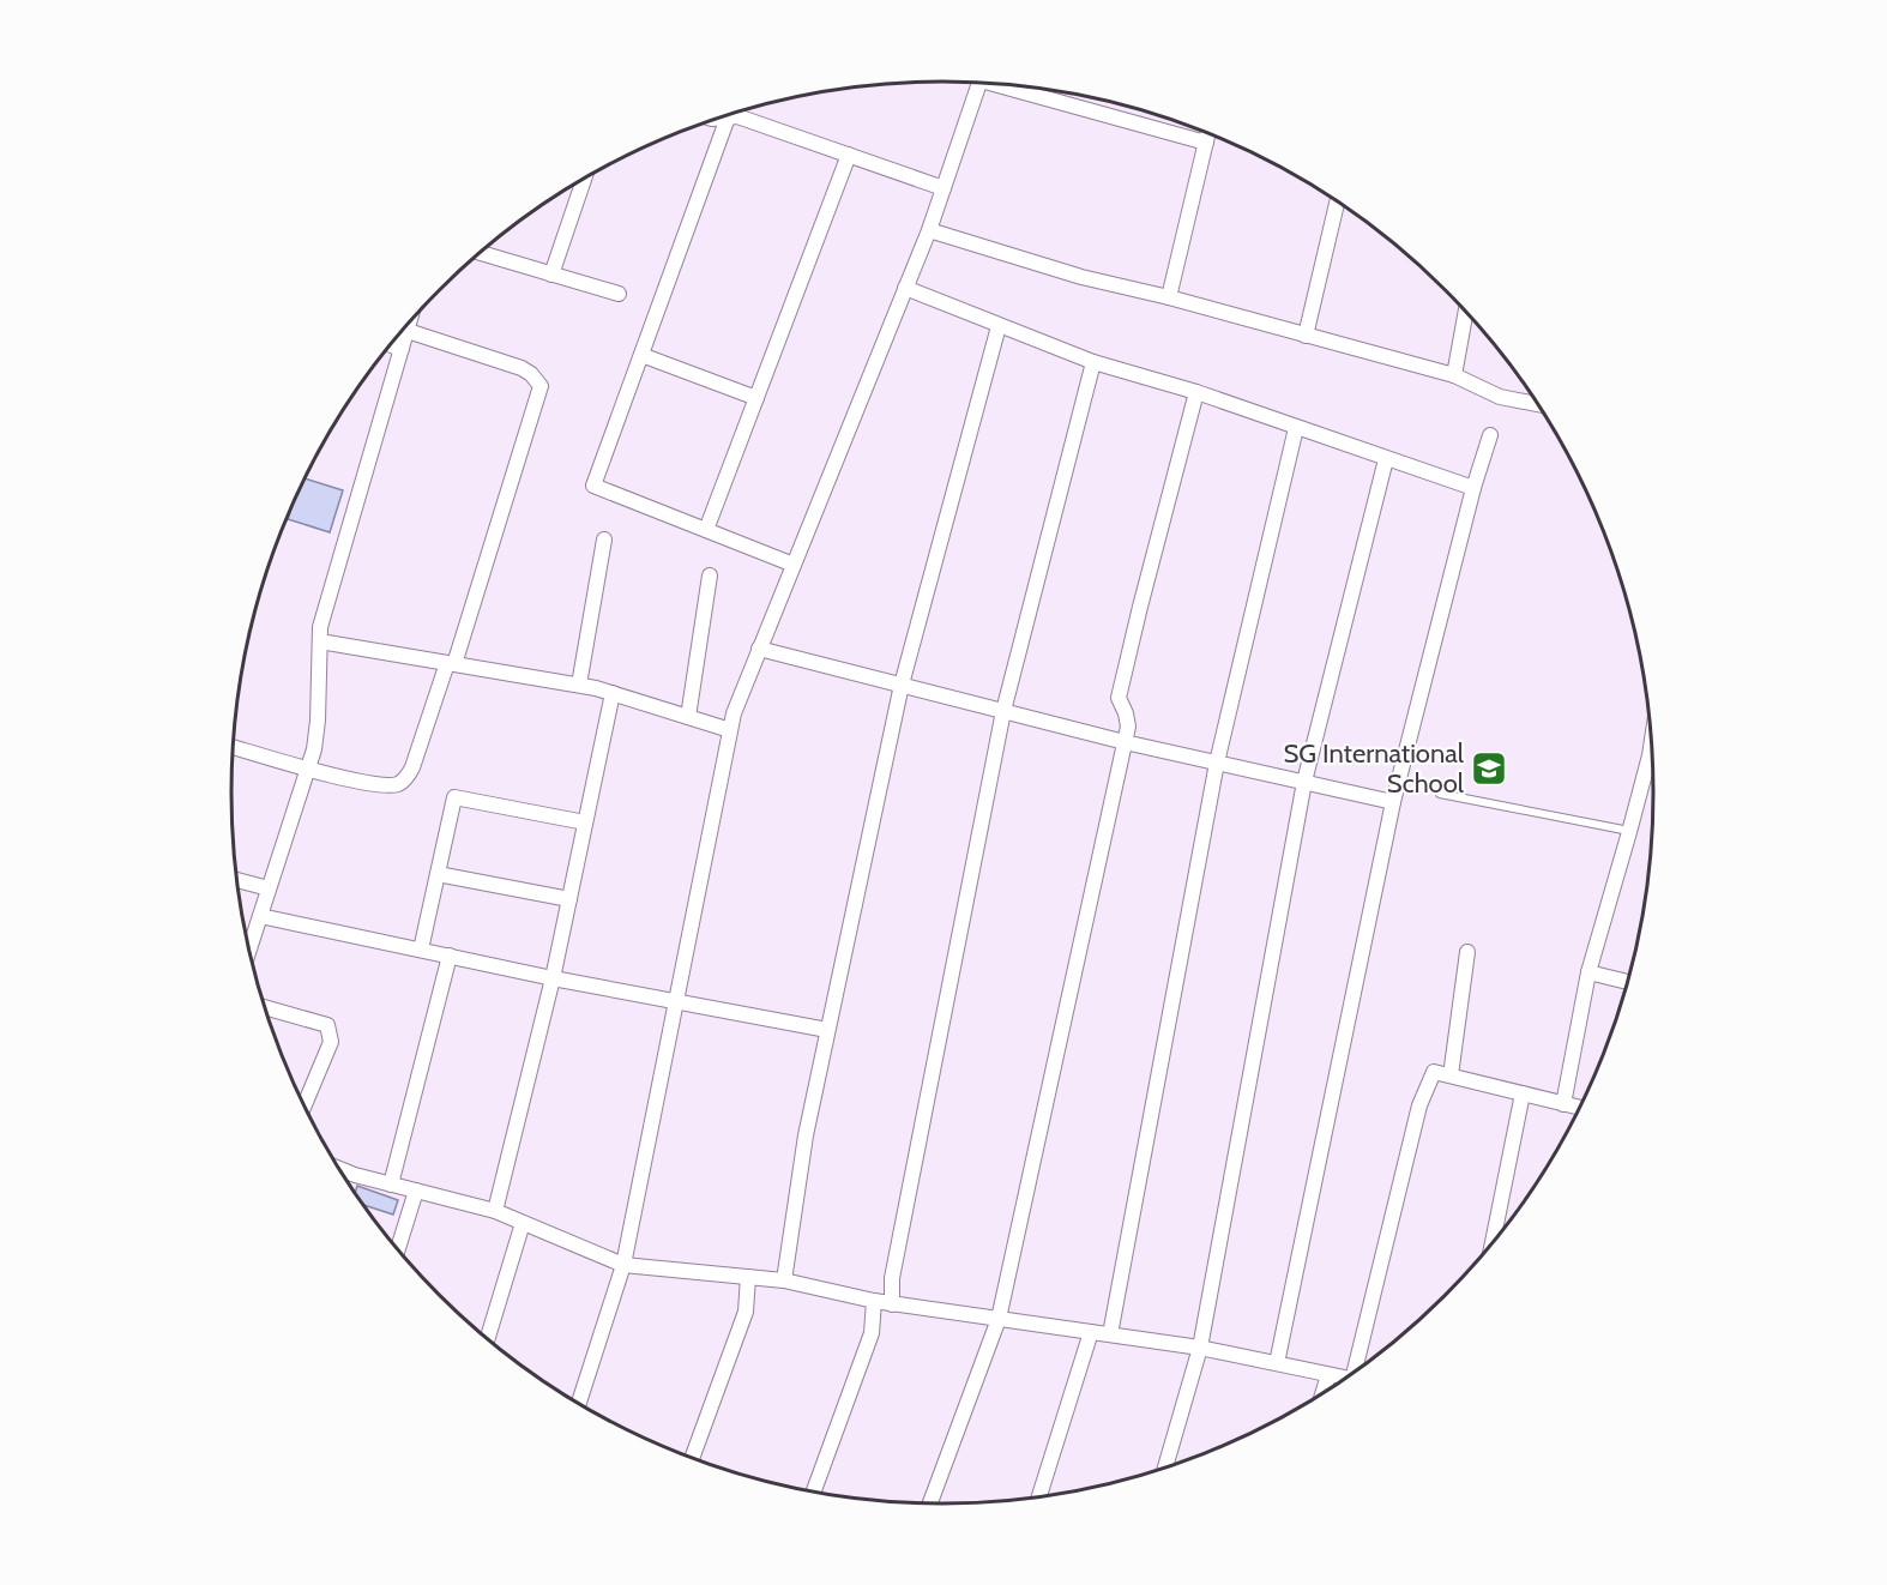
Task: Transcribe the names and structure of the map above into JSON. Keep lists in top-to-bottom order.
{
  "places": {
    "school or university": ["SG International School"]
  }
}
